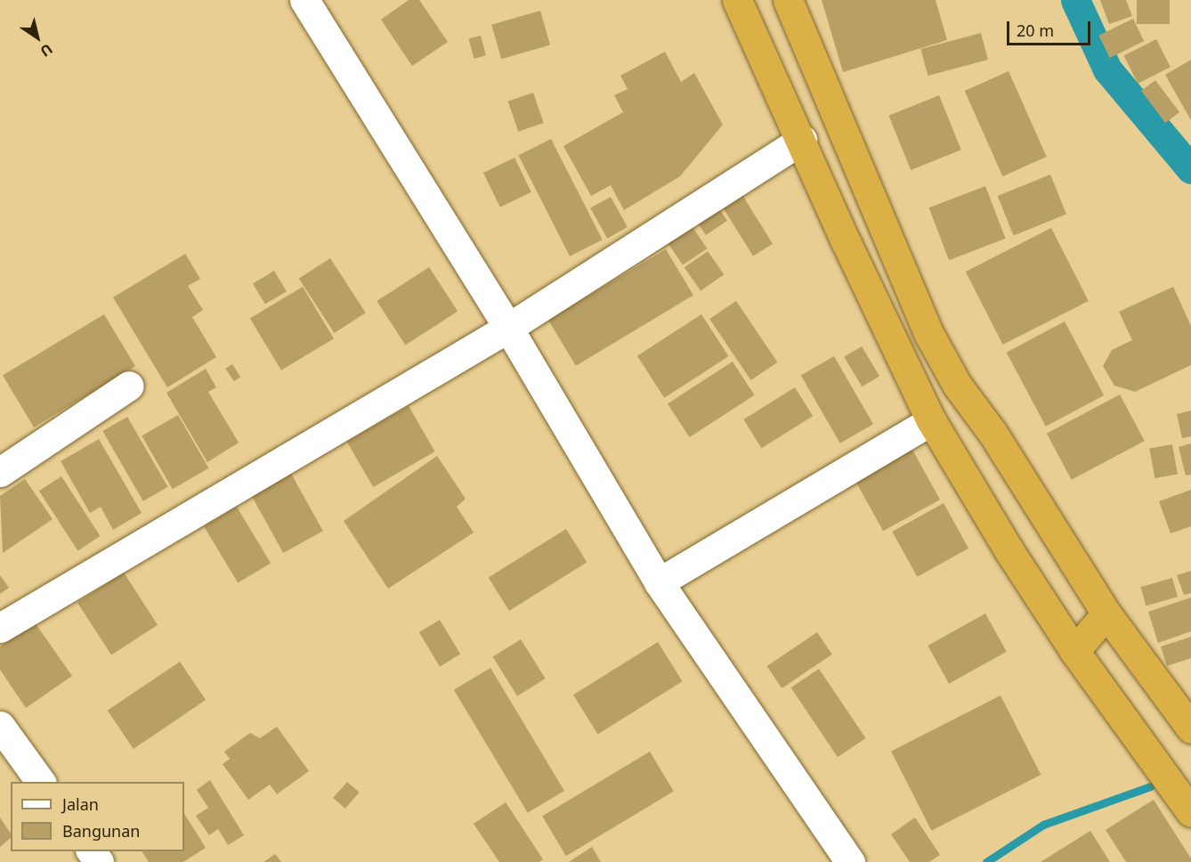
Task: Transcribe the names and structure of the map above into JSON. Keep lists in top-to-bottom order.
{
  "legend": ["Jalan", "Bangunan"],
  "scale_bar": "20 m",
  "north": "bottom right"
}
